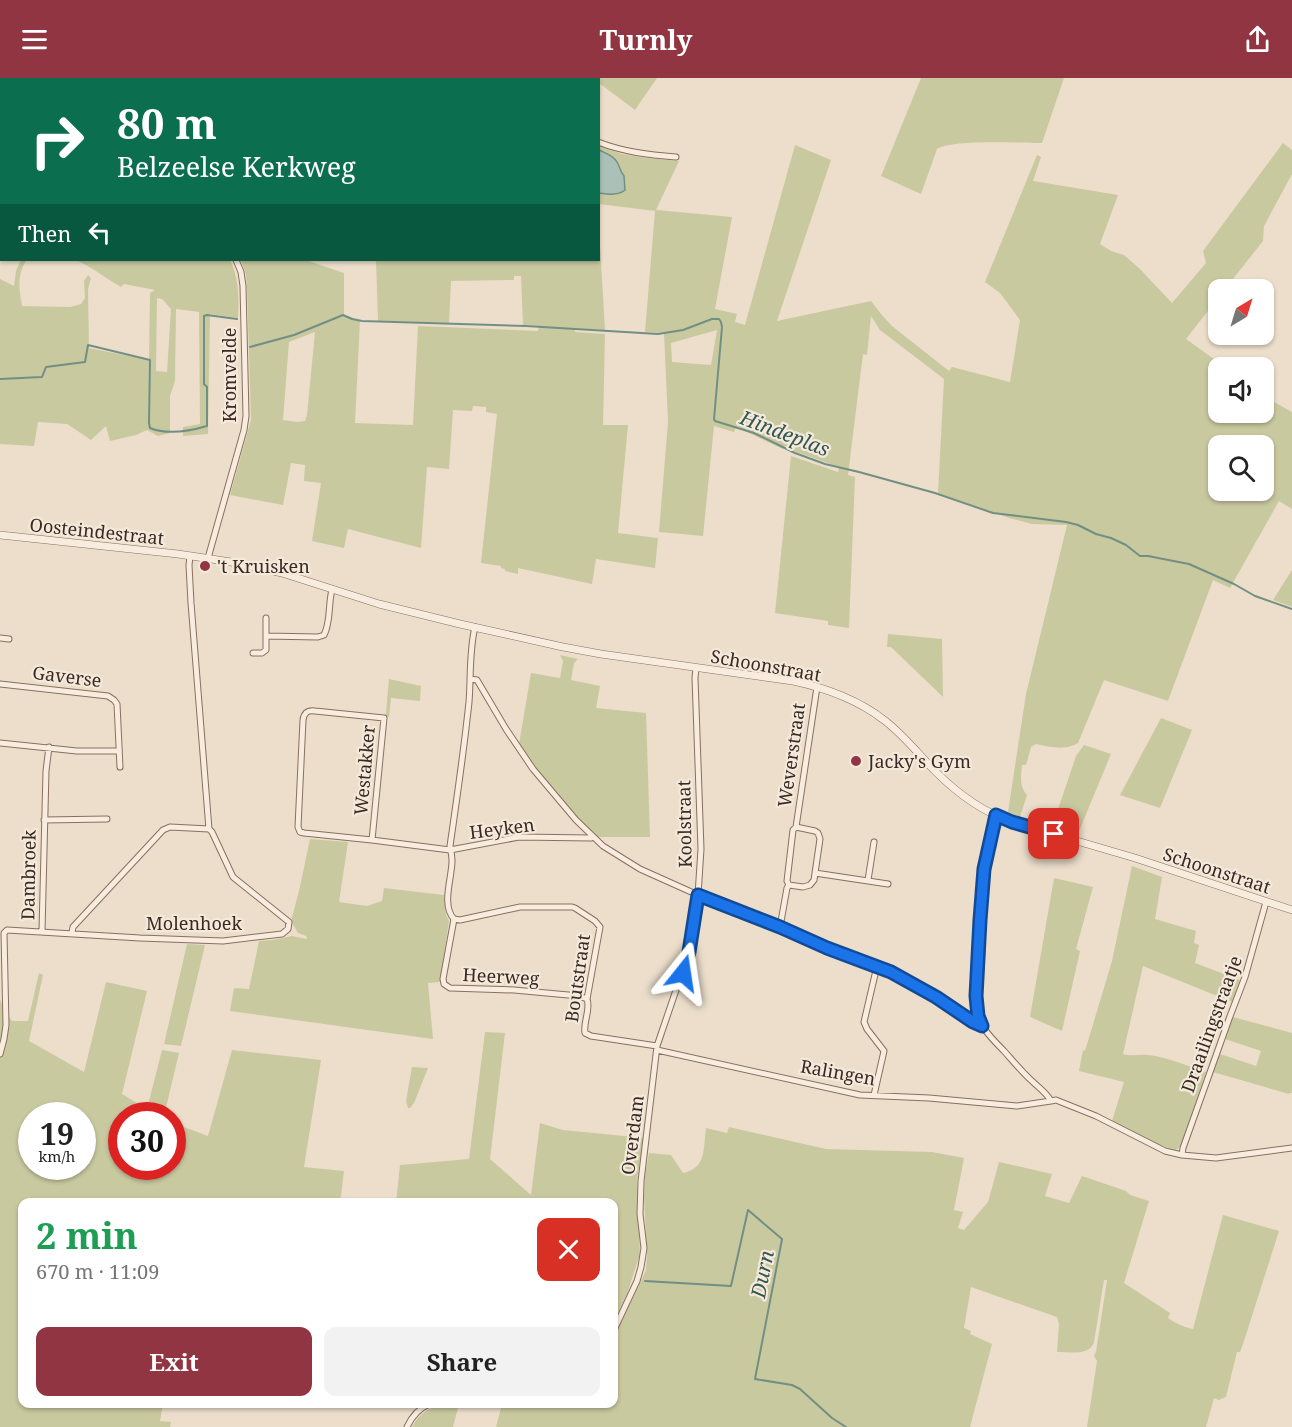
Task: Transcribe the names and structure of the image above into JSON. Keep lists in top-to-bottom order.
{
  "streets": {
    "street": [
      "Kromvelde",
      "Oosteindestraat",
      "Schoonstraat",
      "Gaverse",
      "Weverstraat",
      "Westakker",
      "Koolstraat",
      "Heyken",
      "Dambroek",
      "Molenhoek",
      "Heerweg",
      "Boutstraat",
      "Draailingstraatje",
      "Ralingen",
      "Overdam"
    ]
  },
  "crossings": [
    ["Kromvelde", "Schoonstraat"],
    ["Oosteindestraat", "Schoonstraat"],
    ["Oosteindestraat", "Molenhoek"],
    ["Schoonstraat", "Weverstraat"],
    ["Schoonstraat", "Koolstraat"],
    ["Schoonstraat", "Molenhoek"],
    ["Schoonstraat", "Draailingstraatje"],
    ["Westakker", "Heyken"],
    ["Koolstraat", "Boutstraat"],
    ["Koolstraat", "Ralingen"],
    ["Koolstraat", "Overdam"],
    ["Dambroek", "Molenhoek"],
    ["Heerweg", "Boutstraat"],
    ["Boutstraat", "Ralingen"],
    ["Boutstraat", "Overdam"],
    ["Draailingstraatje", "Ralingen"],
    ["Ralingen", "Overdam"]
  ],
  "water": ["Hindeplas", "Durn"],
  "places": ["'t Kruisken", "Jacky's Gym"],
  "north": "top right",
  "page": {
    "header": "Turnly",
    "turn": ["80 m", "Belzeelse Kerkweg"],
    "then": "Then",
    "speed": "19 km/h",
    "limit": "30",
    "heading": ["2 min", "670 m · 11:09"],
    "buttons": ["Exit", "Share"]
  }
}
